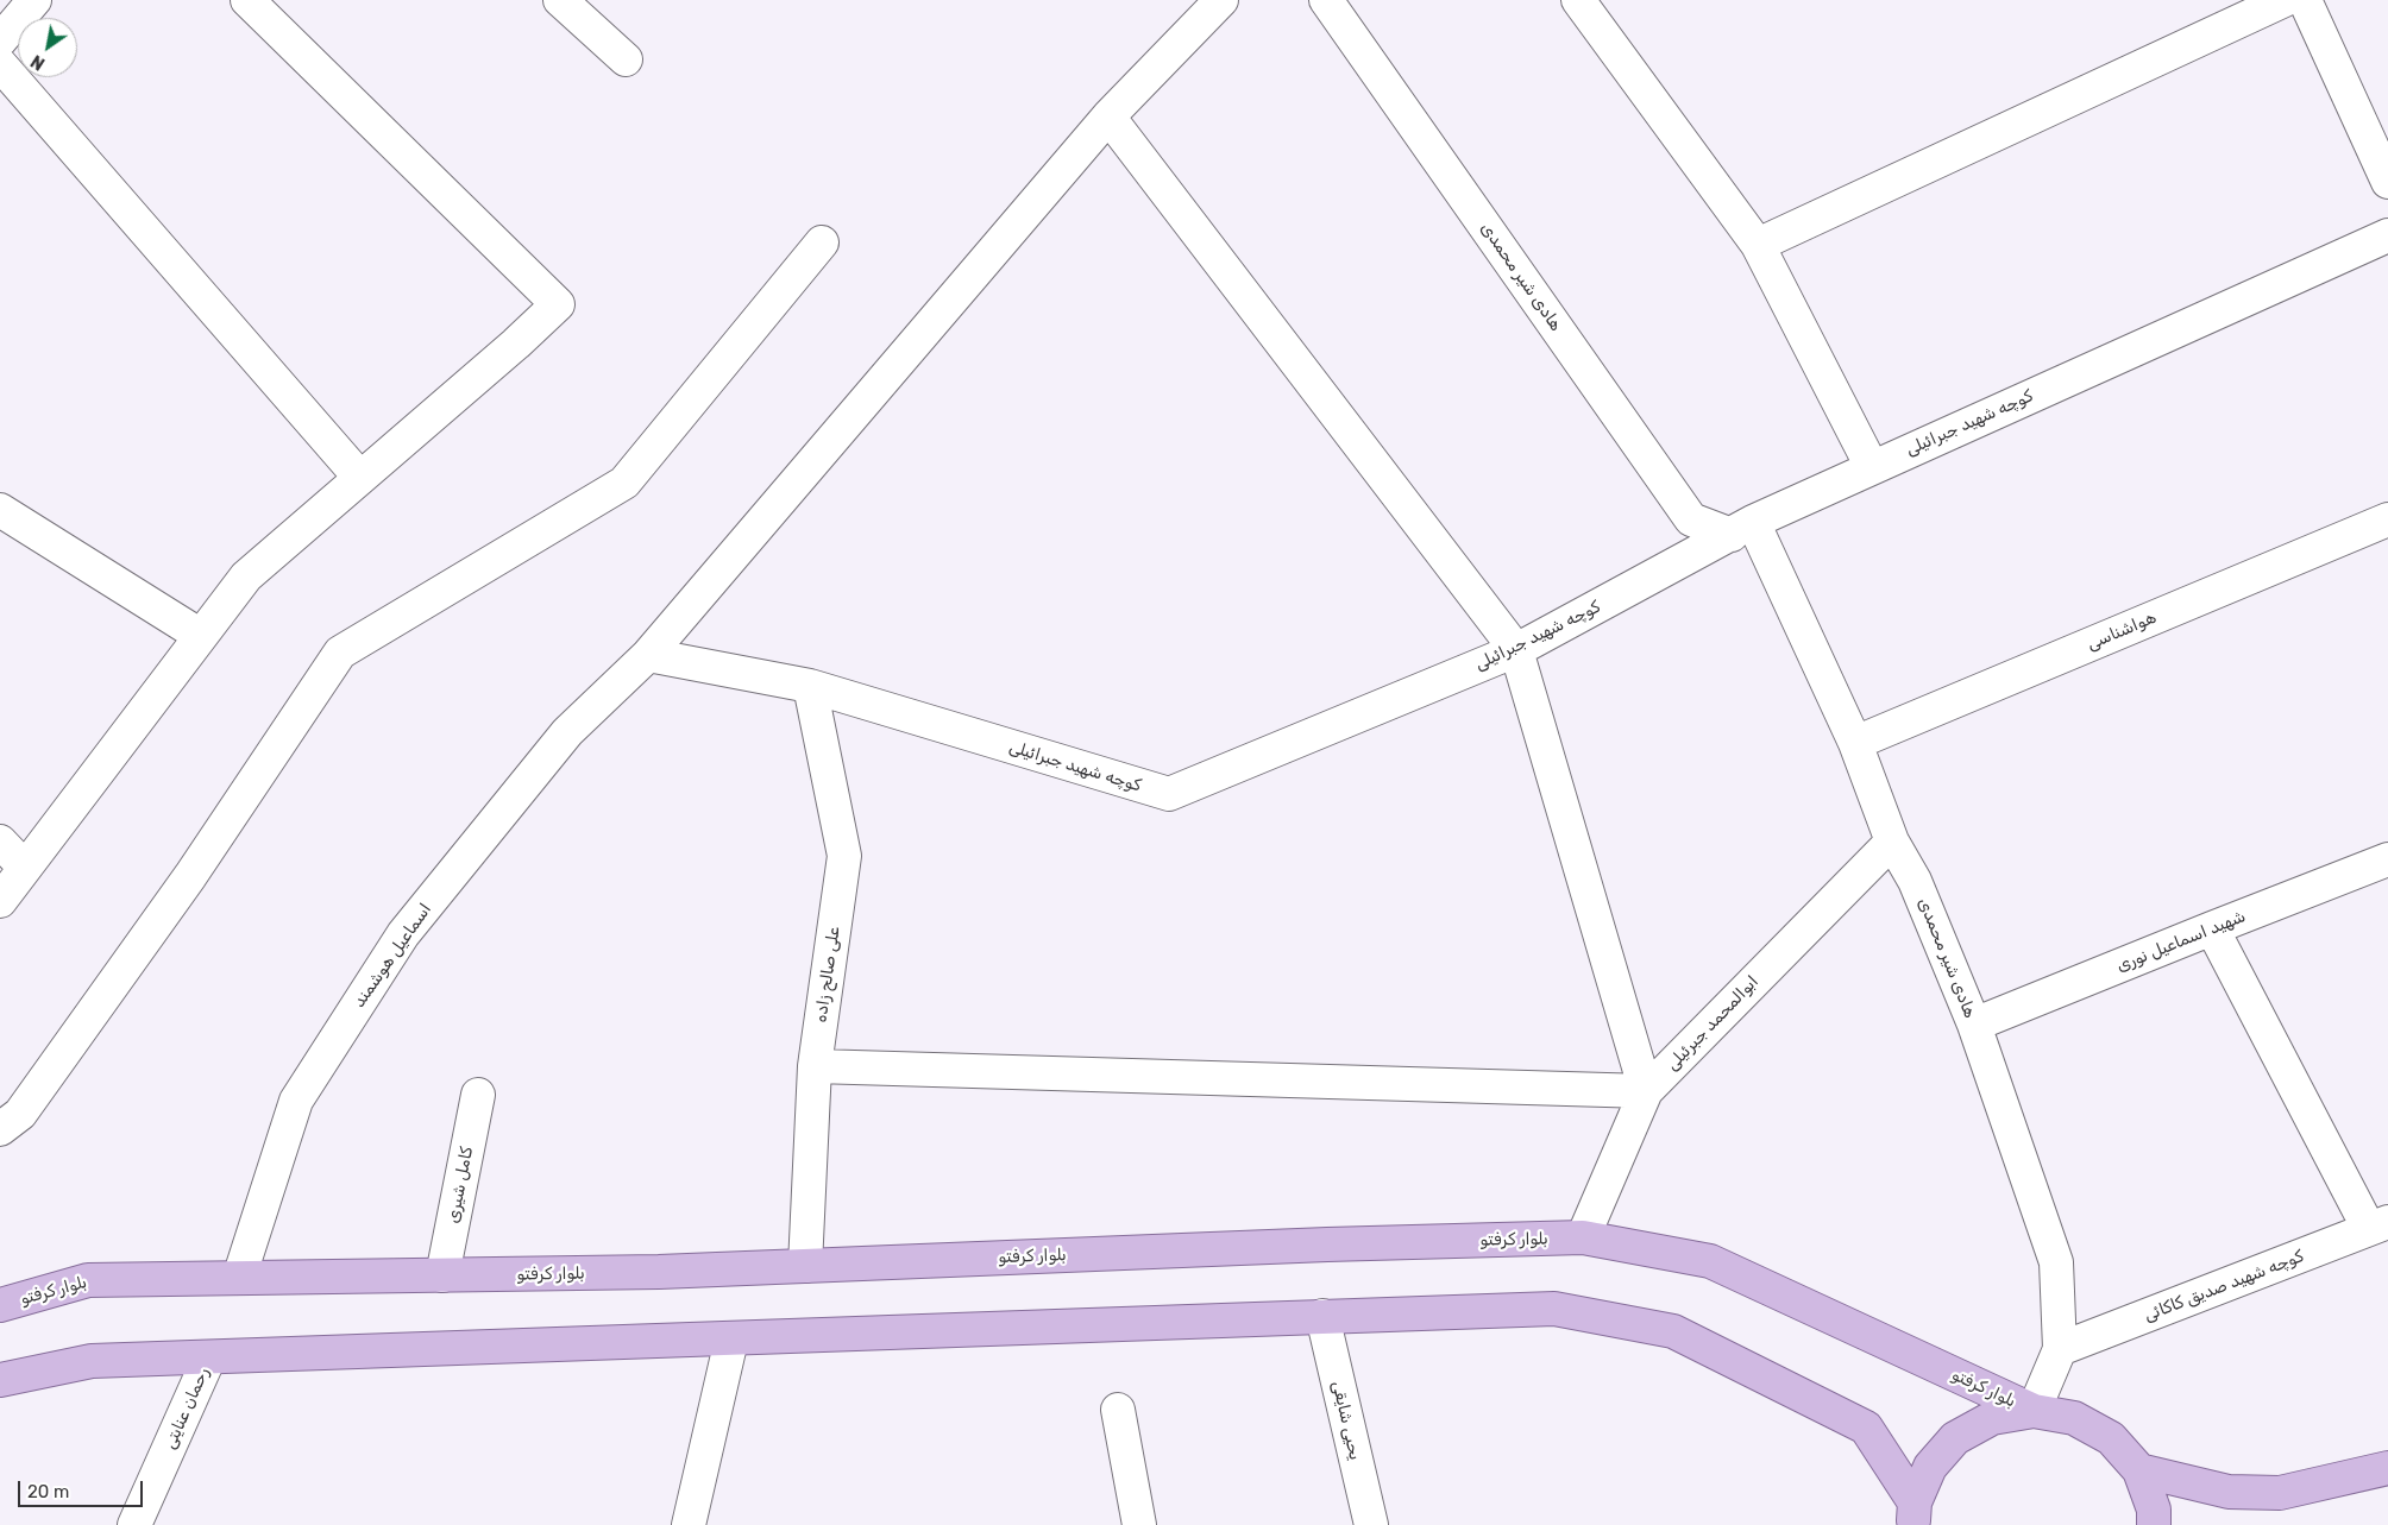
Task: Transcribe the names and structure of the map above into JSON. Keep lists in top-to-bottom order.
{
  "streets": {
    "main road": ["بلوار کرفتو"],
    "street": [
      "هادی شیر محمدی",
      "کوچه شهید جبرائیلی",
      "هواشناسی",
      "شهید اسماعیل نوری",
      "اسماعیل هوشمند",
      "علی صالح زاده",
      "ابوالمحمد جبرئیلی",
      "کامل شیری",
      "کوچه شهید صدیق کاکائی",
      "رحمان عنایتی",
      "یحیی شایقی"
    ]
  },
  "crossings": [
    ["هادی شیر محمدی", "کوچه شهید جبرائیلی"],
    ["هادی شیر محمدی", "هواشناسی"],
    ["هادی شیر محمدی", "شهید اسماعیل نوری"],
    ["هادی شیر محمدی", "ابوالمحمد جبرئیلی"],
    ["هادی شیر محمدی", "بلوار کرفتو"],
    ["هادی شیر محمدی", "کوچه شهید صدیق کاکائی"],
    ["کوچه شهید جبرائیلی", "اسماعیل هوشمند"],
    ["کوچه شهید جبرائیلی", "علی صالح زاده"],
    ["اسماعیل هوشمند", "بلوار کرفتو"],
    ["علی صالح زاده", "بلوار کرفتو"],
    ["ابوالمحمد جبرئیلی", "بلوار کرفتو"],
    ["کامل شیری", "بلوار کرفتو"]
  ],
  "scale_bar": "20 m",
  "north": "bottom left"
}
